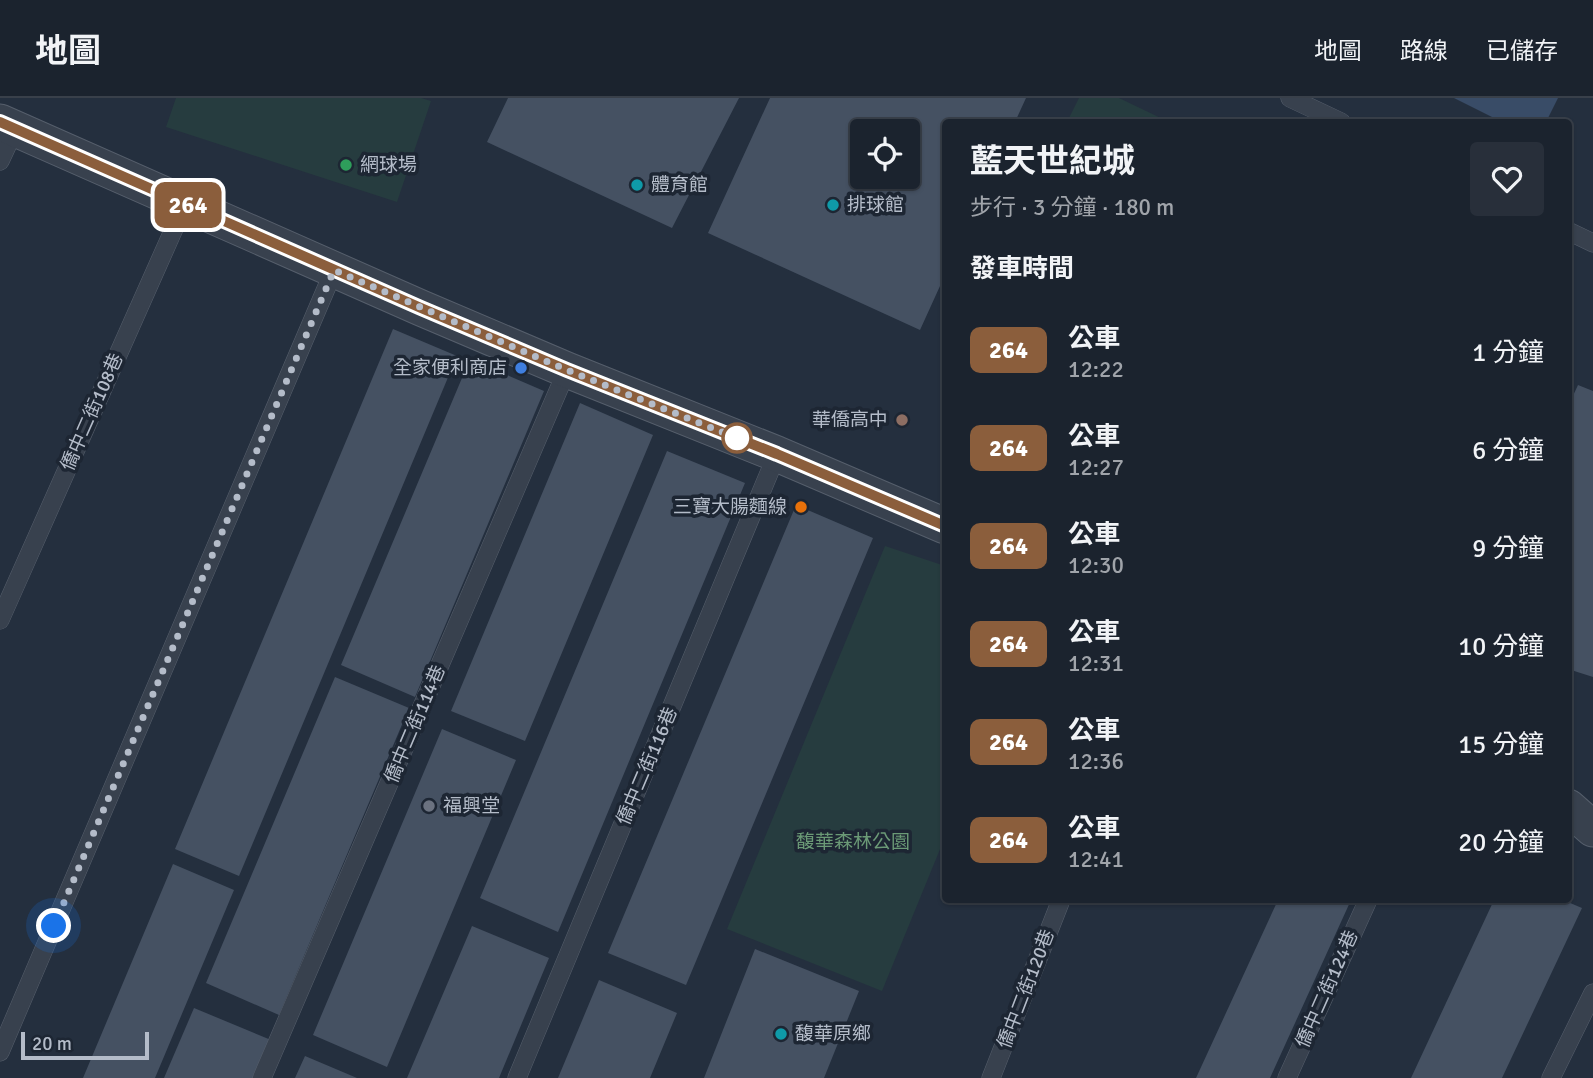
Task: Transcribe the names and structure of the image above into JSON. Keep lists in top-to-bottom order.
{
  "streets": {
    "lane": [
      "僑中二街108巷",
      "僑中二街114巷",
      "僑中二街116巷",
      "僑中二街120巷",
      "僑中二街124巷"
    ]
  },
  "parks": ["馥華森林公園"],
  "places": [
    "網球場",
    "體育館",
    "排球館",
    "全家便利商店",
    "華僑高中",
    "三寶大腸麵線",
    "福興堂",
    "馥華原鄉"
  ],
  "lines": ["bus line 264"],
  "scale_bar": "20 m",
  "page": {
    "header": "地圖",
    "nav": ["地圖", "路線", "已儲存"],
    "on_map": "264",
    "heading": [
      ["藍天世紀城", "步行 · 3 分鐘 · 180 m"],
      "發車時間"
    ],
    "list": [
      {
        "mark": "264",
        "name": "公車",
        "note": "12:22",
        "value": "1 分鐘"
      },
      {
        "mark": "264",
        "name": "公車",
        "note": "12:27",
        "value": "6 分鐘"
      },
      {
        "mark": "264",
        "name": "公車",
        "note": "12:30",
        "value": "9 分鐘"
      },
      {
        "mark": "264",
        "name": "公車",
        "note": "12:31",
        "value": "10 分鐘"
      },
      {
        "mark": "264",
        "name": "公車",
        "note": "12:36",
        "value": "15 分鐘"
      },
      {
        "mark": "264",
        "name": "公車",
        "note": "12:41",
        "value": "20 分鐘"
      }
    ],
    "scale": "20 m"
  }
}
